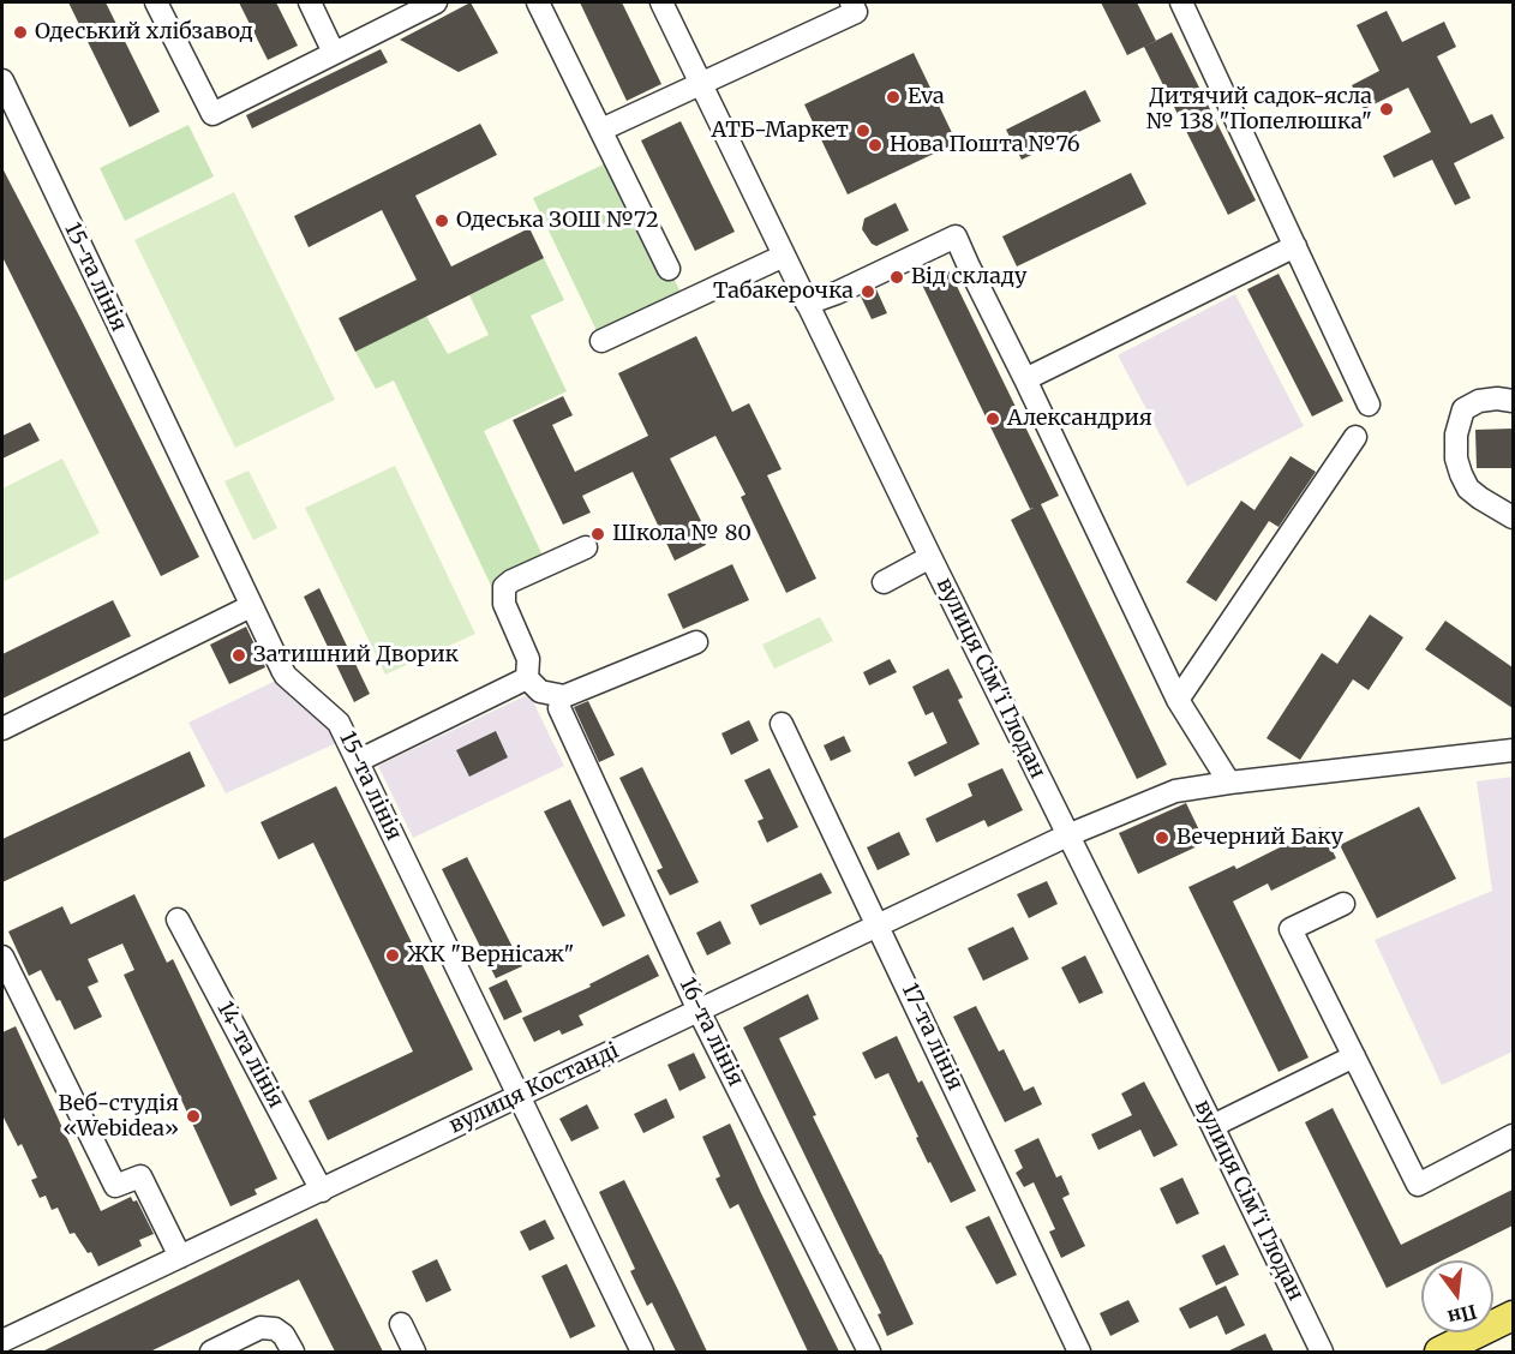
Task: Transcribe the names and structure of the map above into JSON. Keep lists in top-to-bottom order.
{
  "streets": {
    "street": [
      "15-та лінія",
      "вулиця Сім'ї Глодан",
      "16-та лінія",
      "17-та лінія",
      "14-та лінія",
      "вулиця Костанді"
    ]
  },
  "crossings": [
    ["15-та лінія", "вулиця Костанді"],
    ["вулиця Сім'ї Глодан", "вулиця Костанді"],
    ["16-та лінія", "вулиця Костанді"],
    ["17-та лінія", "вулиця Костанді"],
    ["14-та лінія", "вулиця Костанді"]
  ],
  "places": [
    "Одеський хлібзавод",
    "Eva",
    "Дитячий садок-ясла № 138 \"Попелюшка\"",
    "АТБ-Маркет",
    "Нова Пошта №76",
    "Одеська ЗОШ №72",
    "Від складу",
    "Табакерочка",
    "Александрия",
    "Школа № 80",
    "Затишний Дворик",
    "Вечерний Баку",
    "ЖК \"Вернісаж\"",
    "Веб-студія «Webidea»"
  ],
  "north": "bottom"
}
